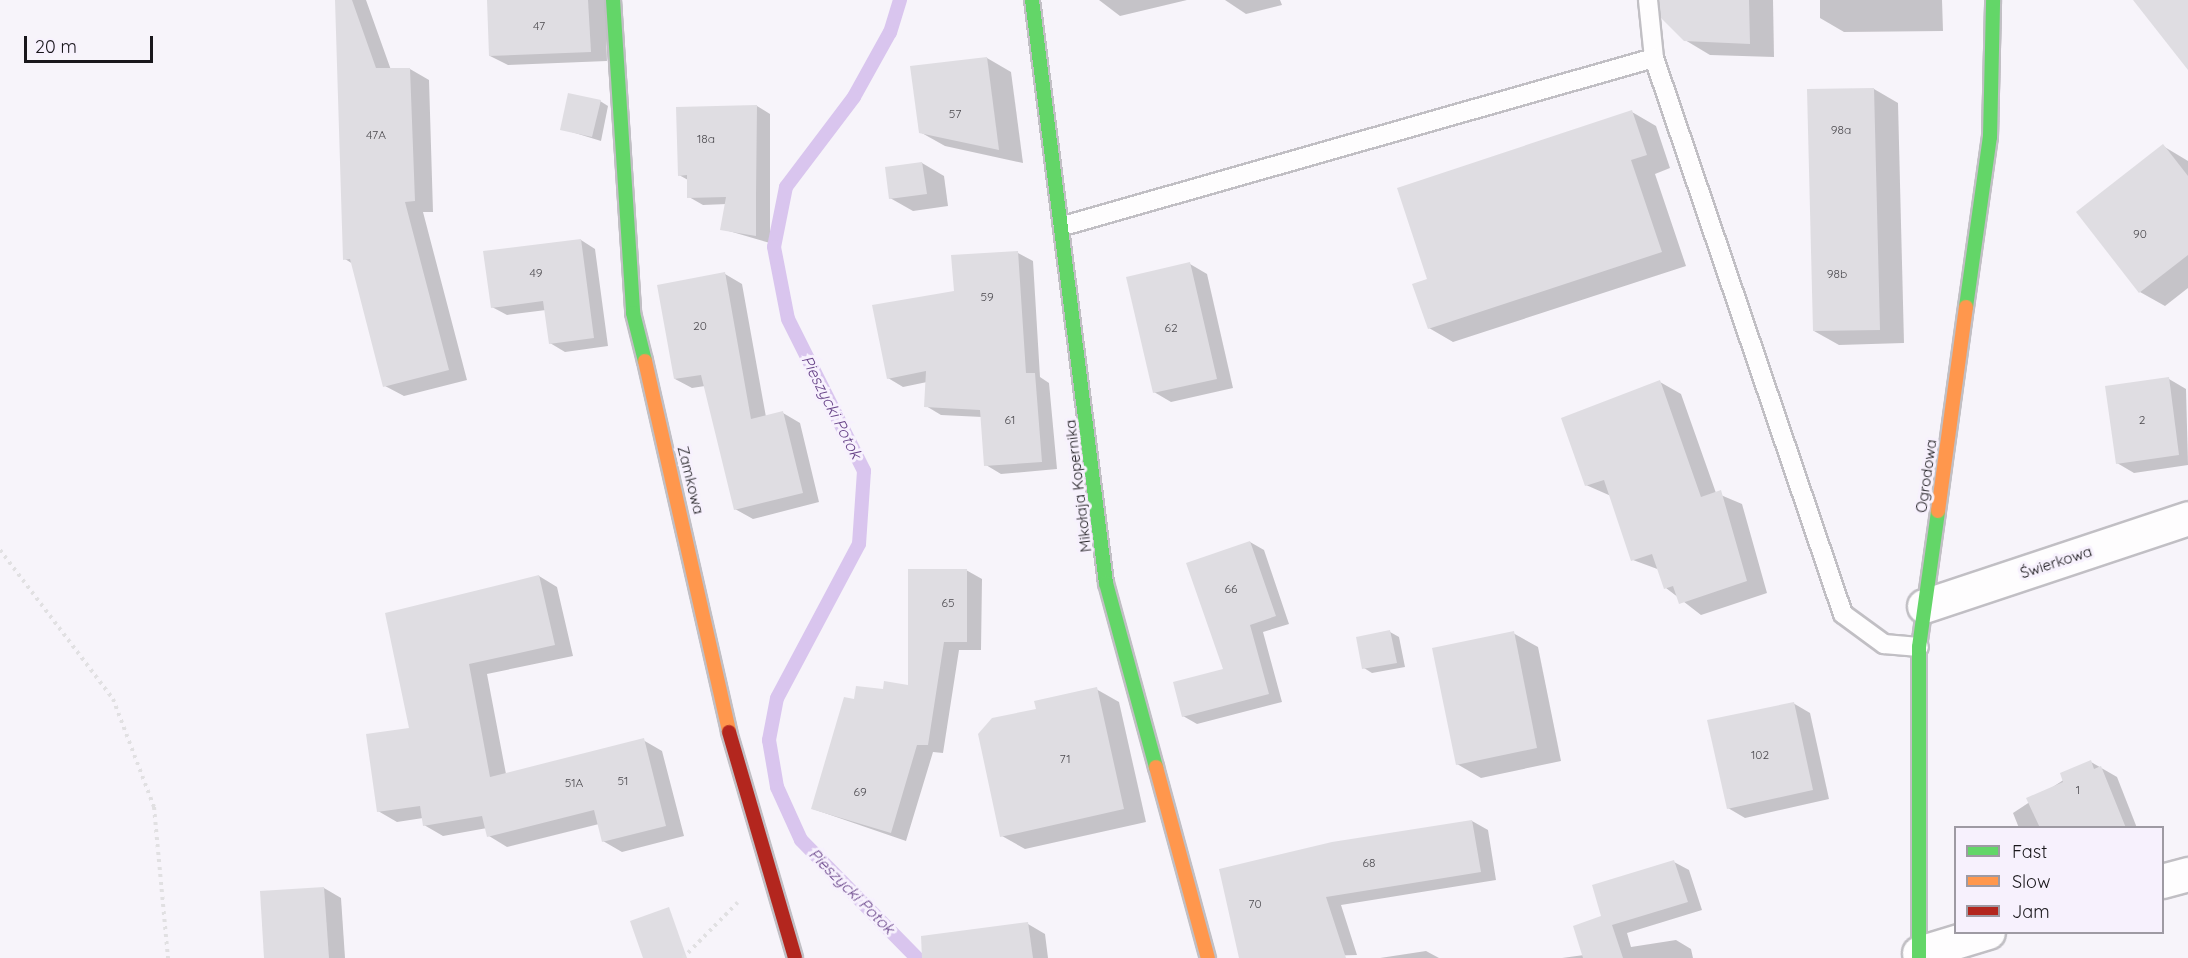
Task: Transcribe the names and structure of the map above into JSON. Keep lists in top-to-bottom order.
{
  "streets": {
    "street": [
      "Ogrodowa",
      "Zamkowa",
      "Mikołaja Kopernika",
      "Świerkowa"
    ]
  },
  "crossings": [
    ["Ogrodowa", "Świerkowa"]
  ],
  "water": ["Pieszycki Potok"],
  "house_numbers": [
    "47",
    "57",
    "98a",
    "47A",
    "18a",
    "90",
    "49",
    "98b",
    "59",
    "20",
    "62",
    "61",
    "2",
    "66",
    "65",
    "102",
    "71",
    "51",
    "51A",
    "1",
    "69",
    "68",
    "70"
  ],
  "legend": ["Fast", "Slow", "Jam"],
  "scale_bar": "20 m"
}
